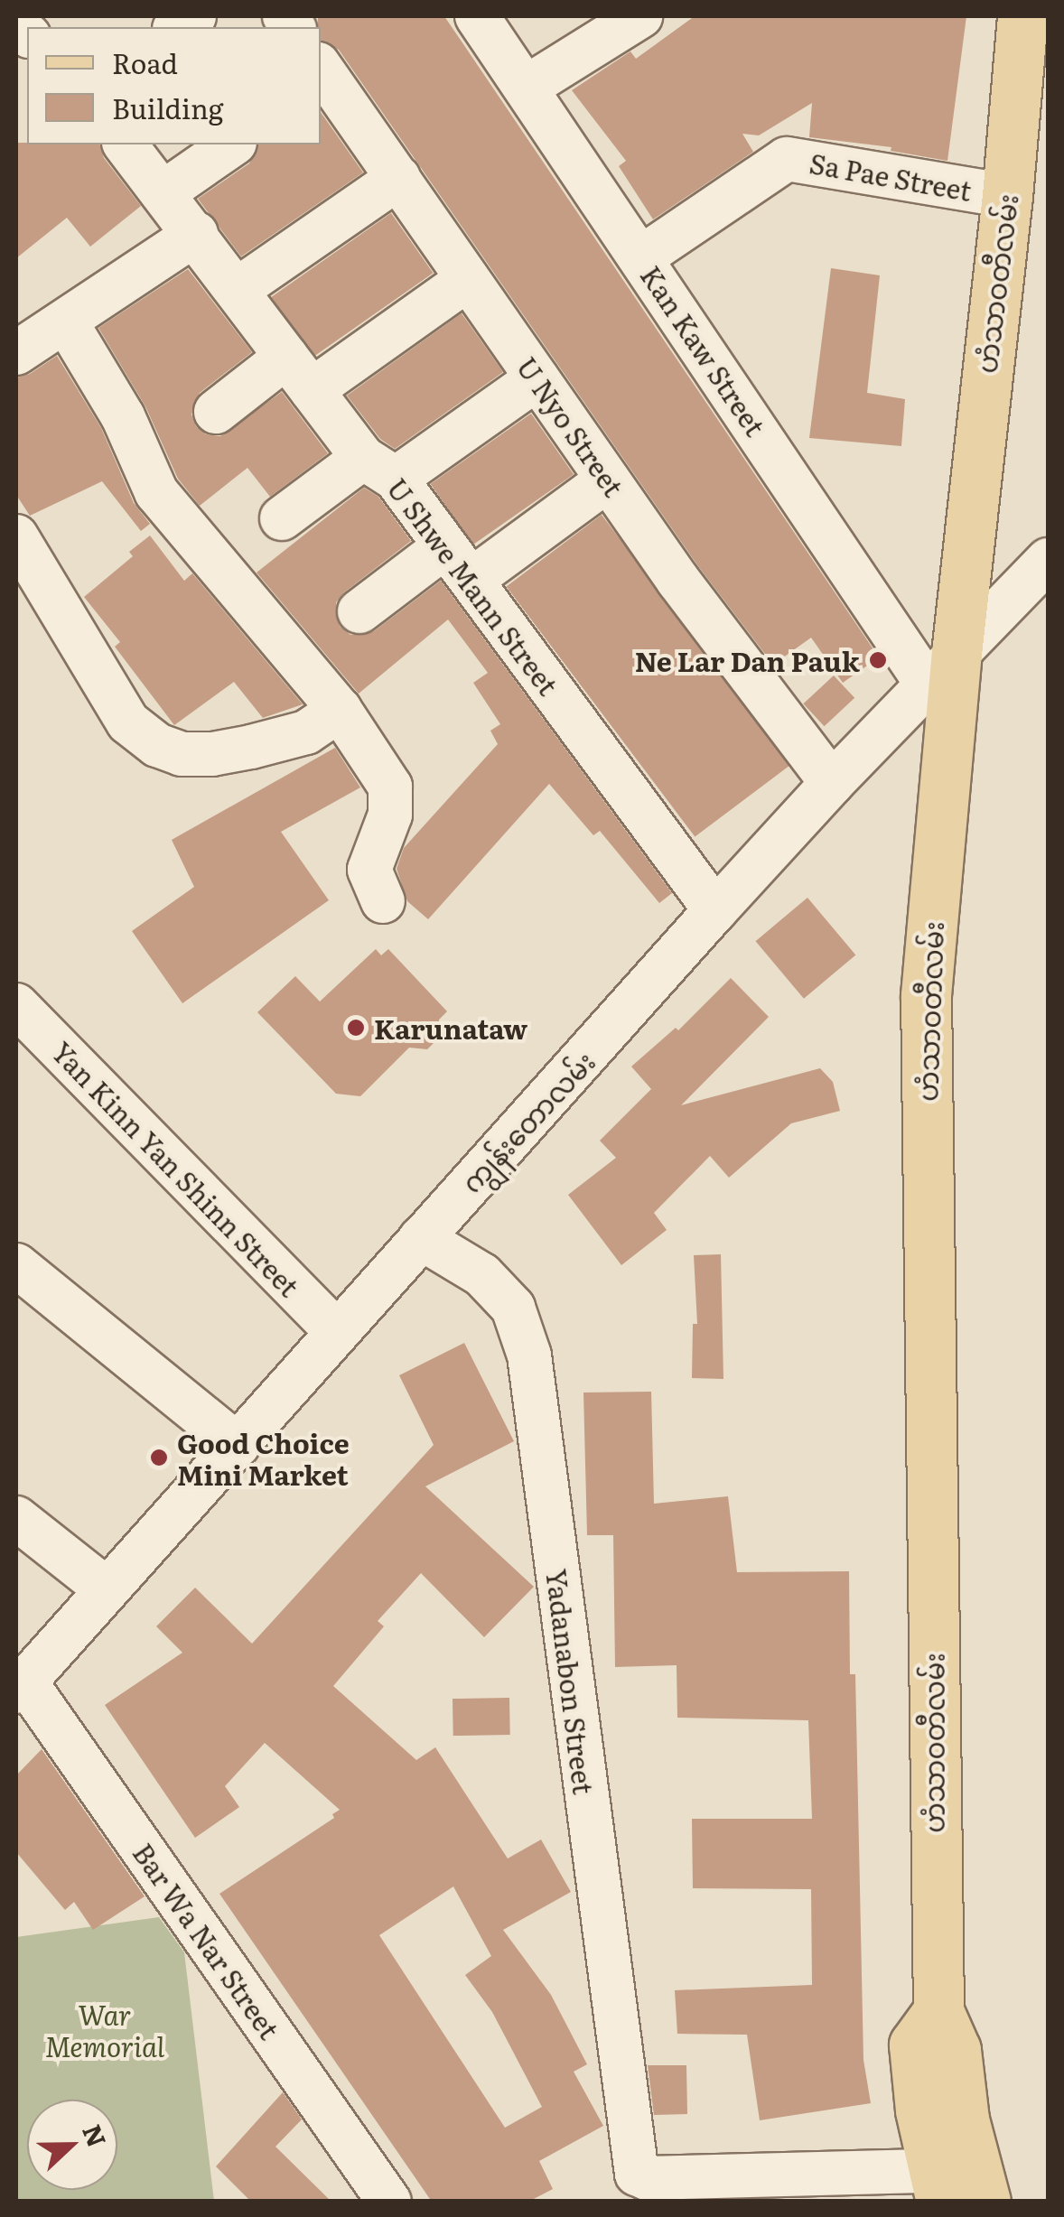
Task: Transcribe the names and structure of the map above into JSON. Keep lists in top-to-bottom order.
{
  "streets": {
    "main road": ["ဟံသာဝတီလမ်း"],
    "street": [
      "Sa Pae Street",
      "Kan Kaw Street",
      "U Nyo Street",
      "U Shwe Mann Street",
      "ကျွန်းတောလမ်း",
      "Yan Kinn Yan Shinn Street",
      "Yadanabon Street",
      "Bar Wa Nar Street"
    ]
  },
  "crossings": [
    ["Sa Pae Street", "ဟံသာဝတီလမ်း"],
    ["Sa Pae Street", "Kan Kaw Street"],
    ["ဟံသာဝတီလမ်း", "Kan Kaw Street"],
    ["ဟံသာဝတီလမ်း", "ကျွန်းတောလမ်း"],
    ["Kan Kaw Street", "ကျွန်းတောလမ်း"],
    ["U Nyo Street", "ကျွန်းတောလမ်း"],
    ["U Shwe Mann Street", "ကျွန်းတောလမ်း"],
    ["ကျွန်းတောလမ်း", "Yan Kinn Yan Shinn Street"],
    ["ကျွန်းတောလမ်း", "Yadanabon Street"],
    ["ကျွန်းတောလမ်း", "Bar Wa Nar Street"]
  ],
  "parks": ["War Memorial"],
  "places": ["Ne Lar Dan Pauk", "Karunataw", "Good Choice Mini Market"],
  "legend": ["Road", "Building"],
  "north": "right"
}
